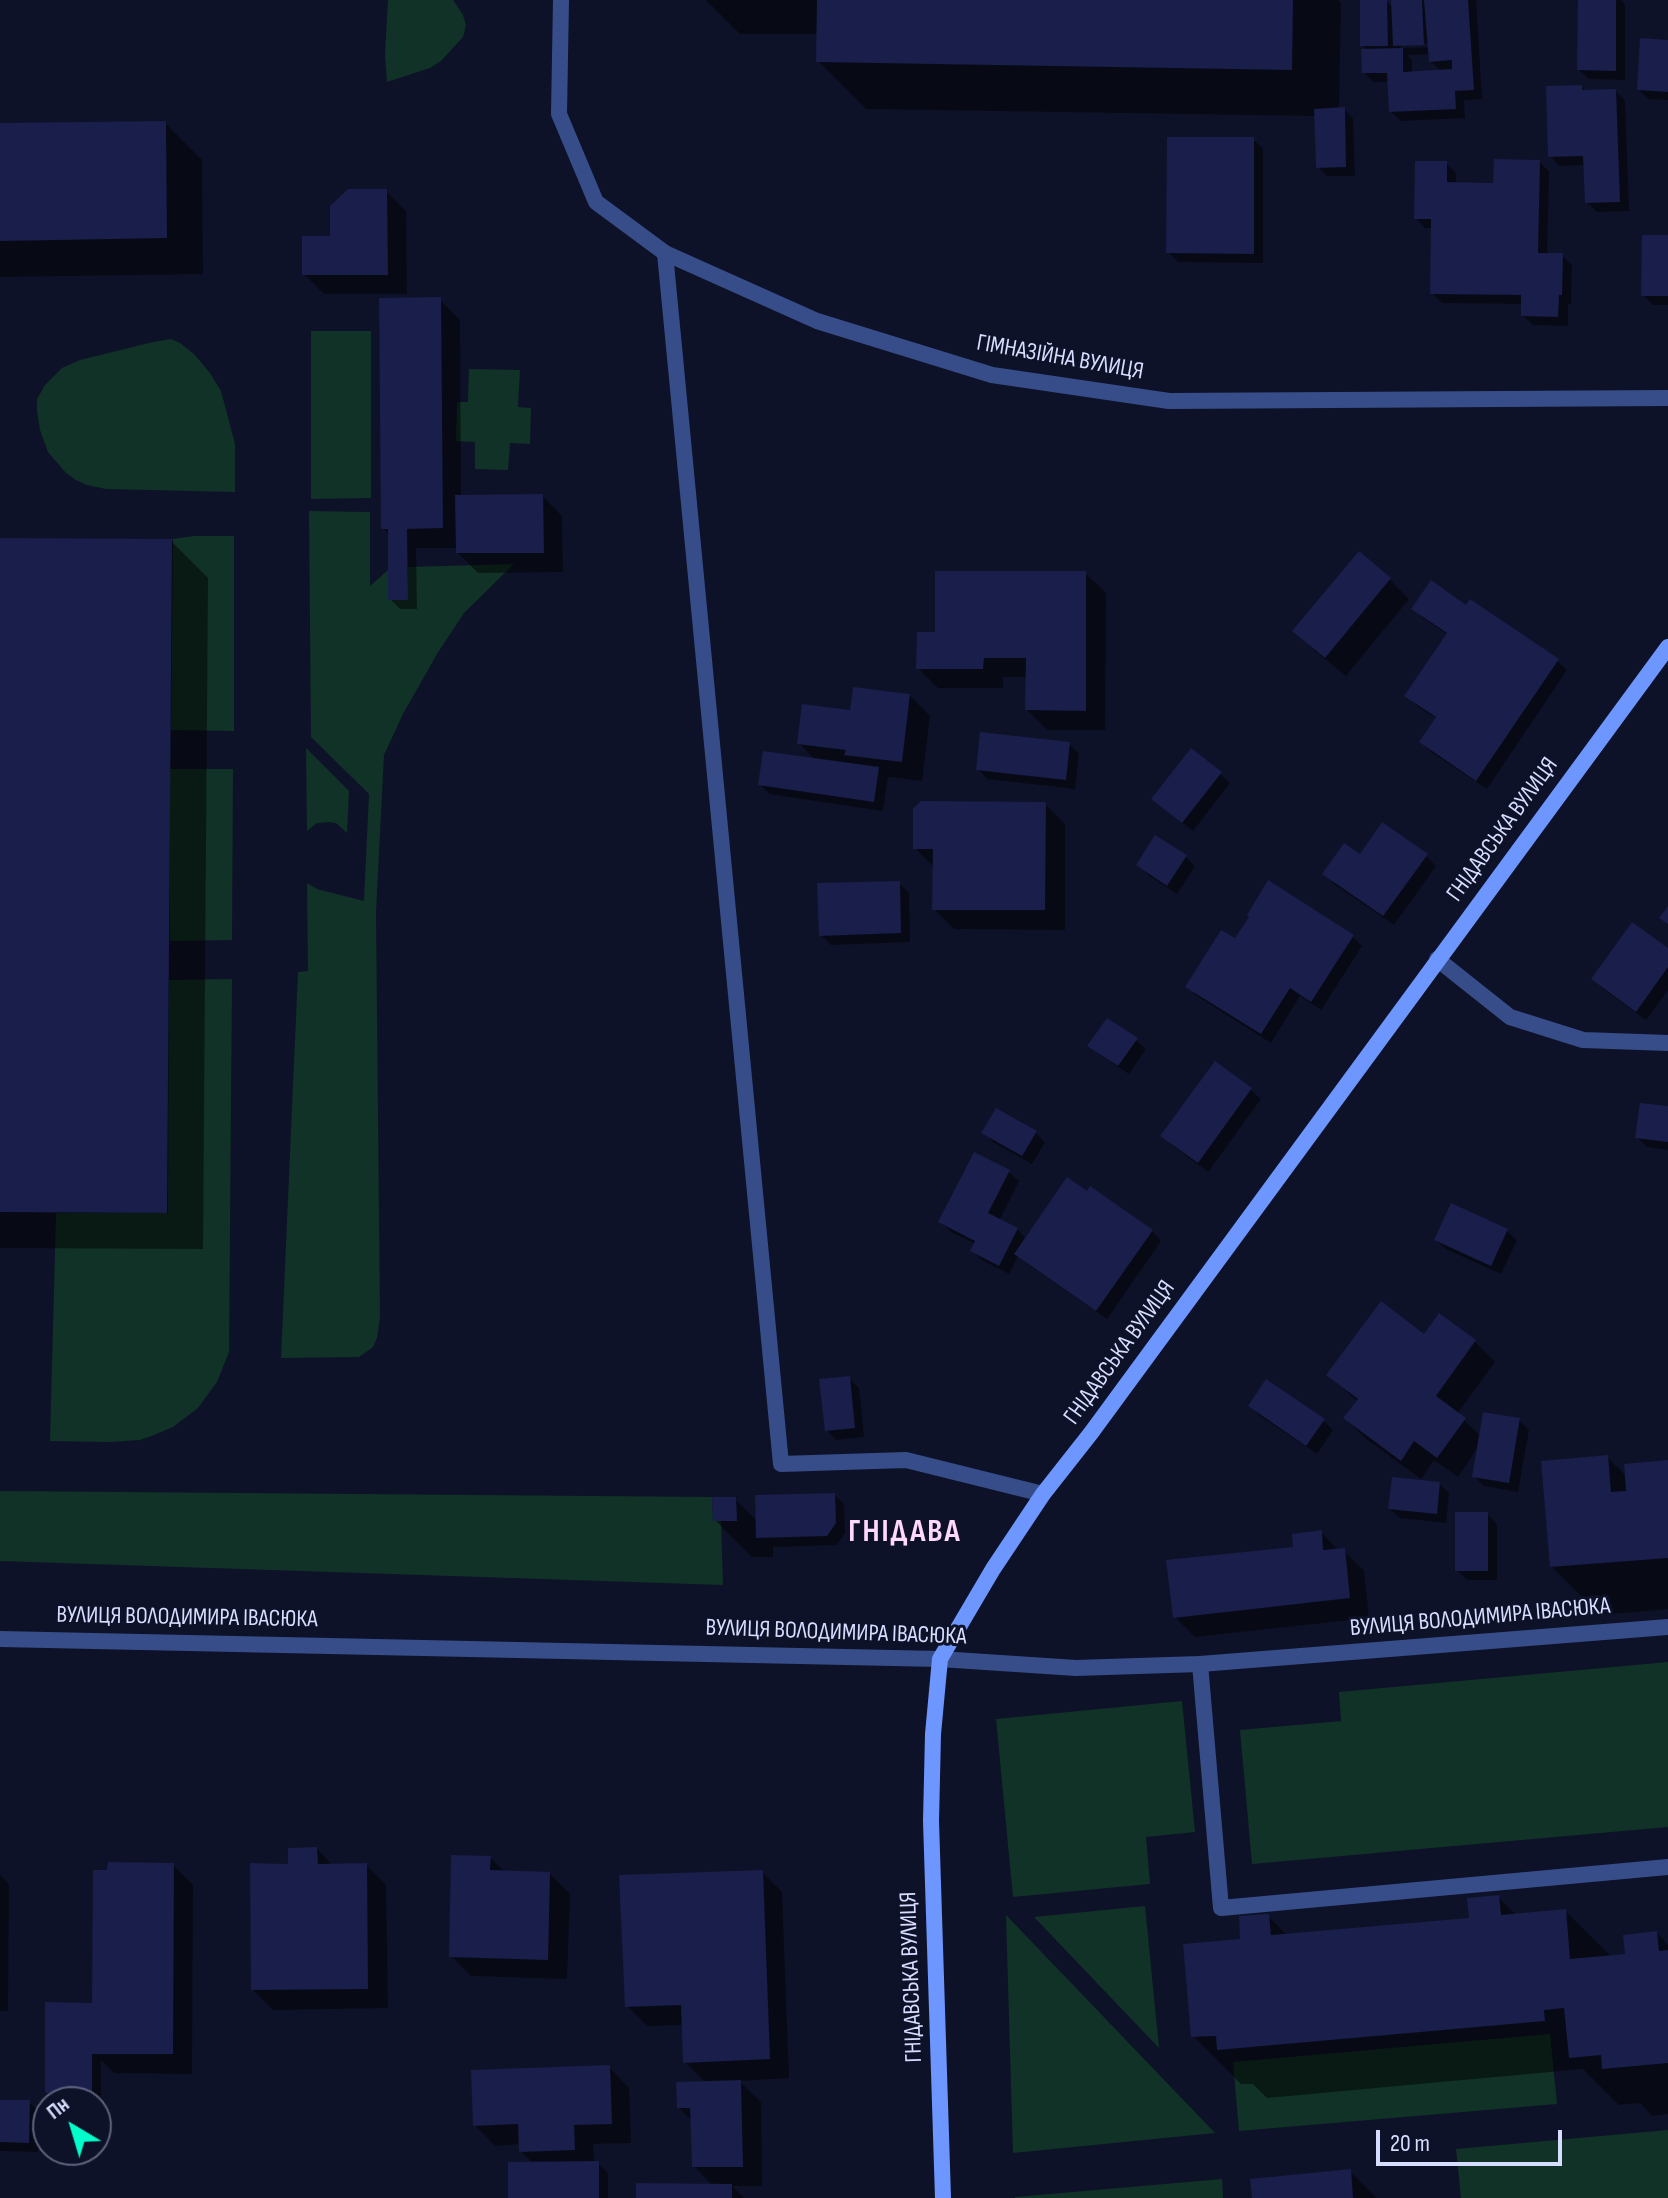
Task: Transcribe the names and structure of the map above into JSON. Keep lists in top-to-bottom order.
{
  "streets": {
    "main road": ["ГНІДАВСЬКА ВУЛИЦЯ"],
    "street": ["ГІМНАЗІЙНА ВУЛИЦЯ", "ВУЛИЦЯ ВОЛОДИМИРА ІВАСЮКА"]
  },
  "crossings": [
    ["ГНІДАВСЬКА ВУЛИЦЯ", "ВУЛИЦЯ ВОЛОДИМИРА ІВАСЮКА"]
  ],
  "districts": ["ГНІДАВА"],
  "scale_bar": "20 m",
  "north": "top left"
}
